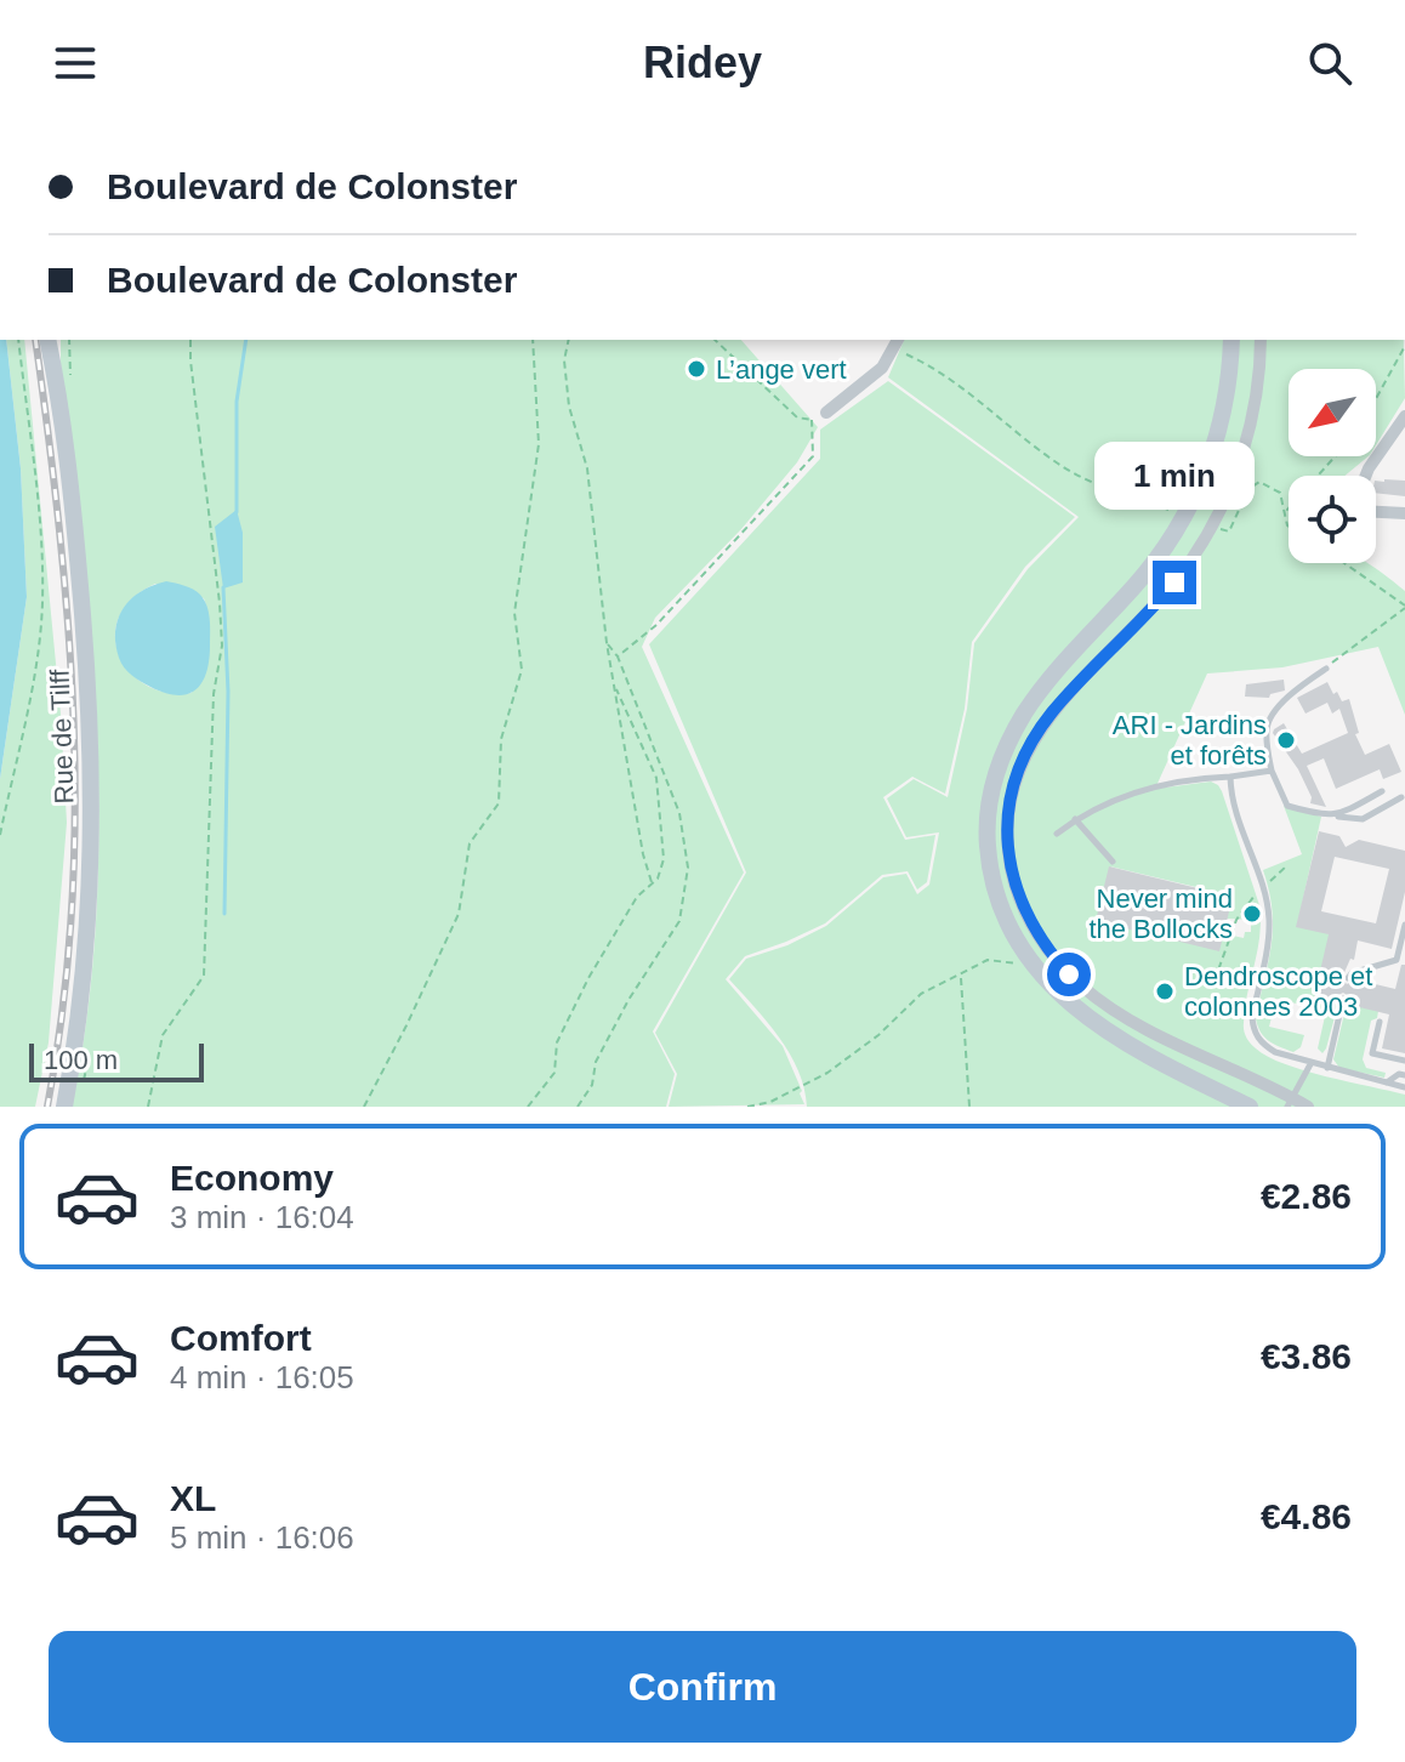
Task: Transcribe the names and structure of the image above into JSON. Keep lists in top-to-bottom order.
{
  "streets": {
    "main road": ["Rue de Tilff"]
  },
  "places": [
    "L’ange vert",
    "ARI - Jardins et forêts",
    "Never mind the Bollocks",
    "Dendroscope et colonnes 2003"
  ],
  "scale_bar": "100 m",
  "north": "bottom left",
  "page": {
    "header": "Ridey",
    "banner": ["Boulevard de Colonster", "Boulevard de Colonster"],
    "bubble": "1 min",
    "scale": "100 m",
    "list": [
      {
        "name": "Economy",
        "note": "3 min · 16:04",
        "value": "€2.86"
      },
      {
        "name": "Comfort",
        "note": "4 min · 16:05",
        "value": "€3.86"
      },
      {
        "name": "XL",
        "note": "5 min · 16:06",
        "value": "€4.86"
      }
    ],
    "buttons": "Confirm"
  }
}
